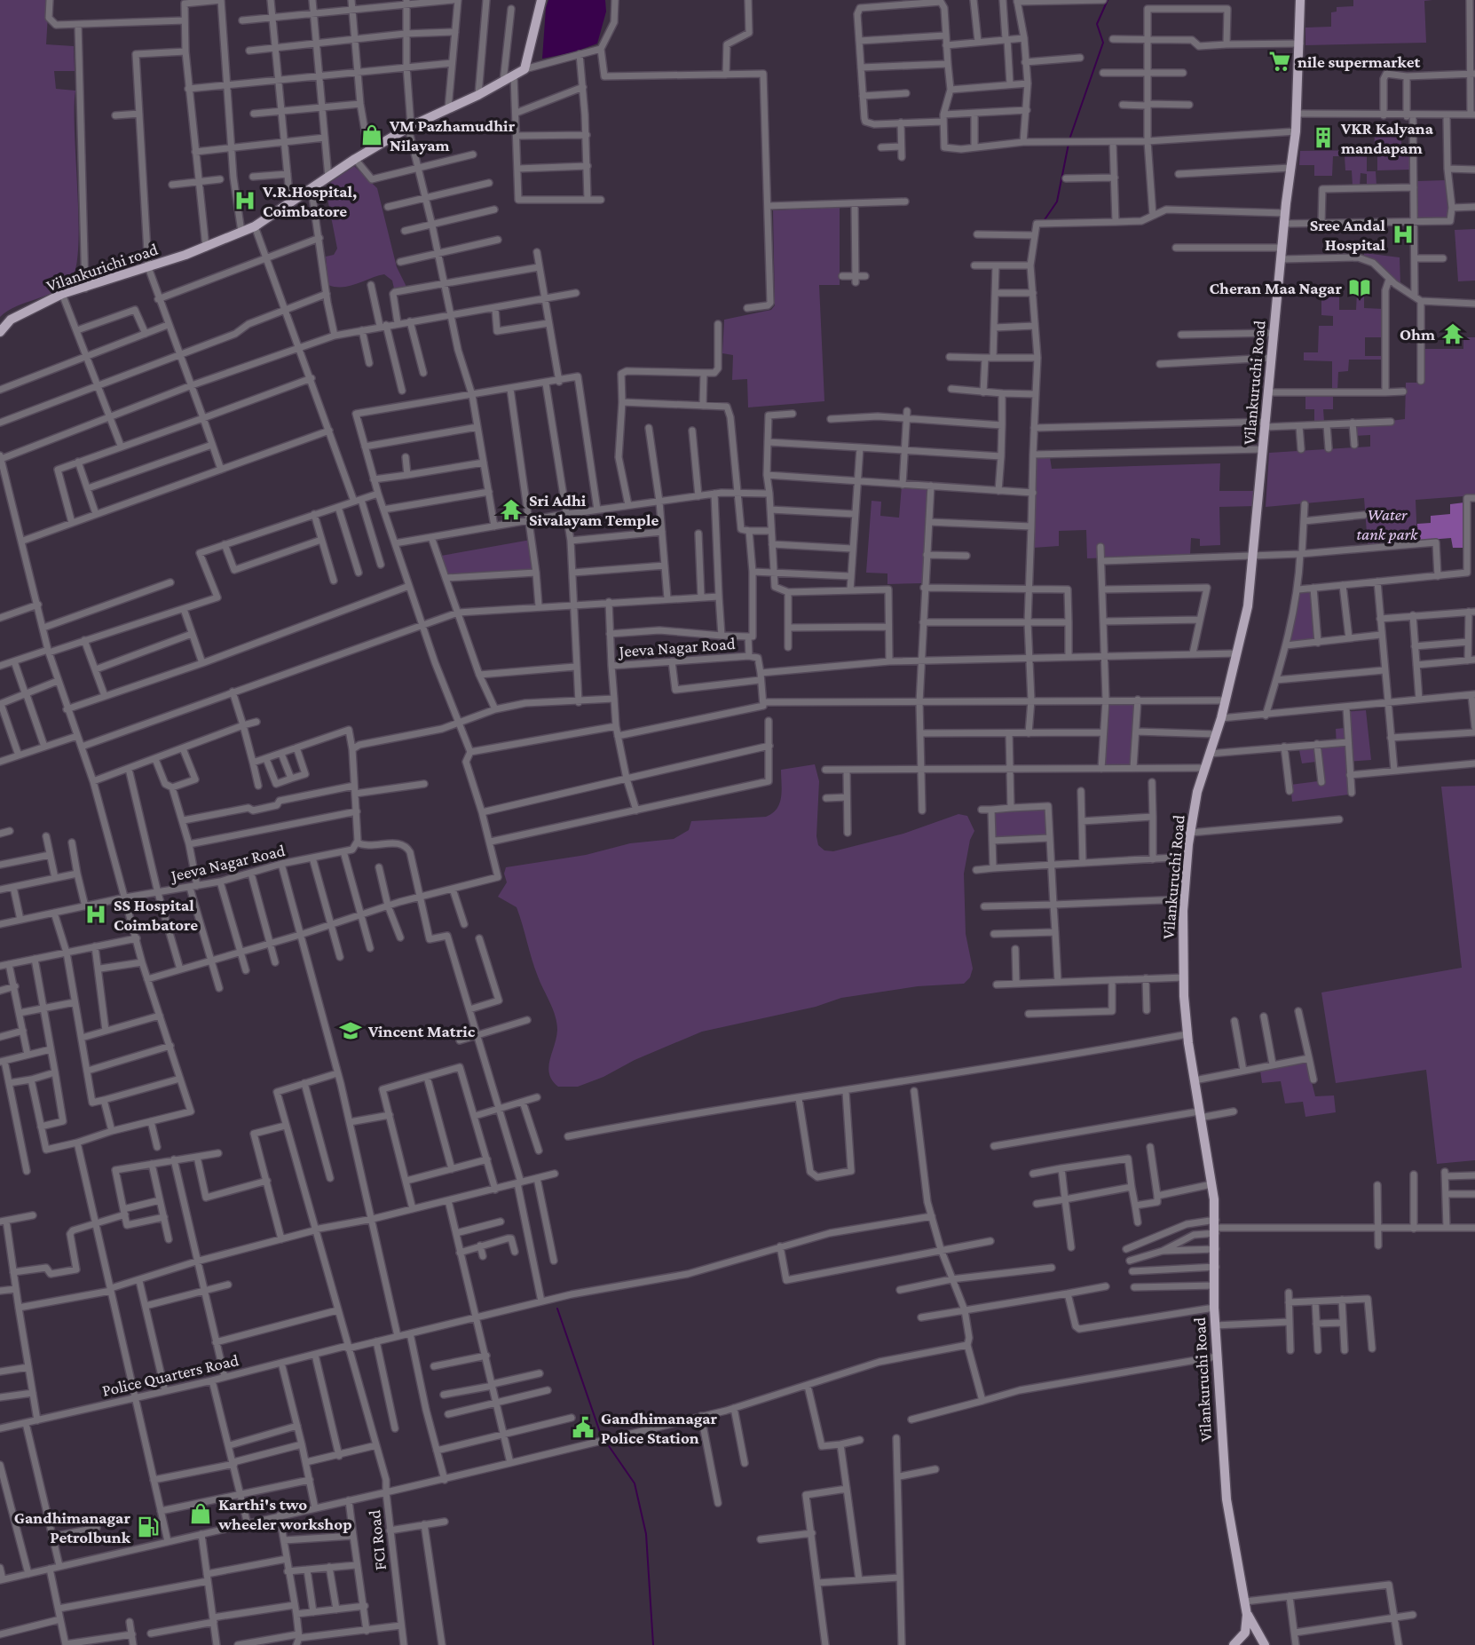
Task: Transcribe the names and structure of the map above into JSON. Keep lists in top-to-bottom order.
{
  "streets": {
    "main road": ["Vilankurichi road", "Vilankuruchi Road"],
    "street": ["Jeeva Nagar Road", "Police Quarters Road", "FCI Road"]
  },
  "parks": ["Water tank park"],
  "places": {
    "supermarket": ["nile supermarket"],
    "shop": ["VM Pazhamudhir Nilayam", "Karthi's two wheeler workshop"],
    "building": ["VKR Kalyana mandapam"],
    "hospital": ["V.R.Hospital, Coimbatore", "Sree Andal Hospital", "SS Hospital Coimbatore"],
    "library": ["Cheran Maa Nagar"],
    "temple": ["Ohm", "Sri Adhi Sivalayam Temple"],
    "school or university": ["Vincent Matric"],
    "public building": ["Gandhimanagar Police Station"],
    "fuel station": ["Gandhimanagar Petrolbunk"]
  }
}
